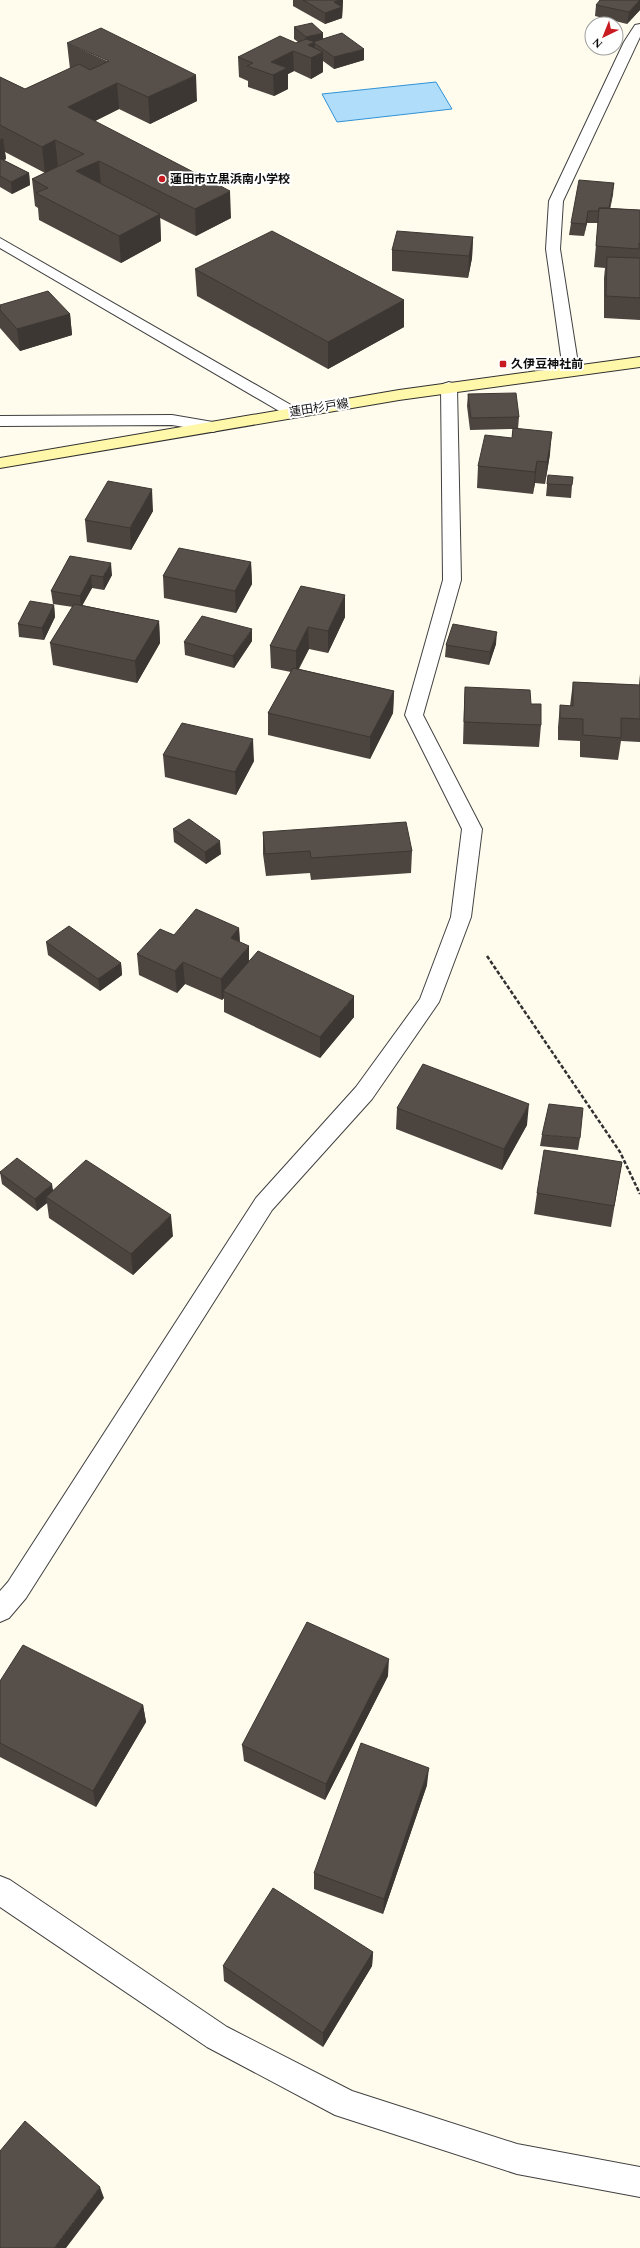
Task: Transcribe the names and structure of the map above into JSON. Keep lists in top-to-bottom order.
{
  "streets": {
    "main road": ["蓮田杉戸線"]
  },
  "places": {
    "other": ["蓮田市立黒浜南小学校"],
    "transit": ["久伊豆神社前"]
  },
  "north": "bottom left"
}
